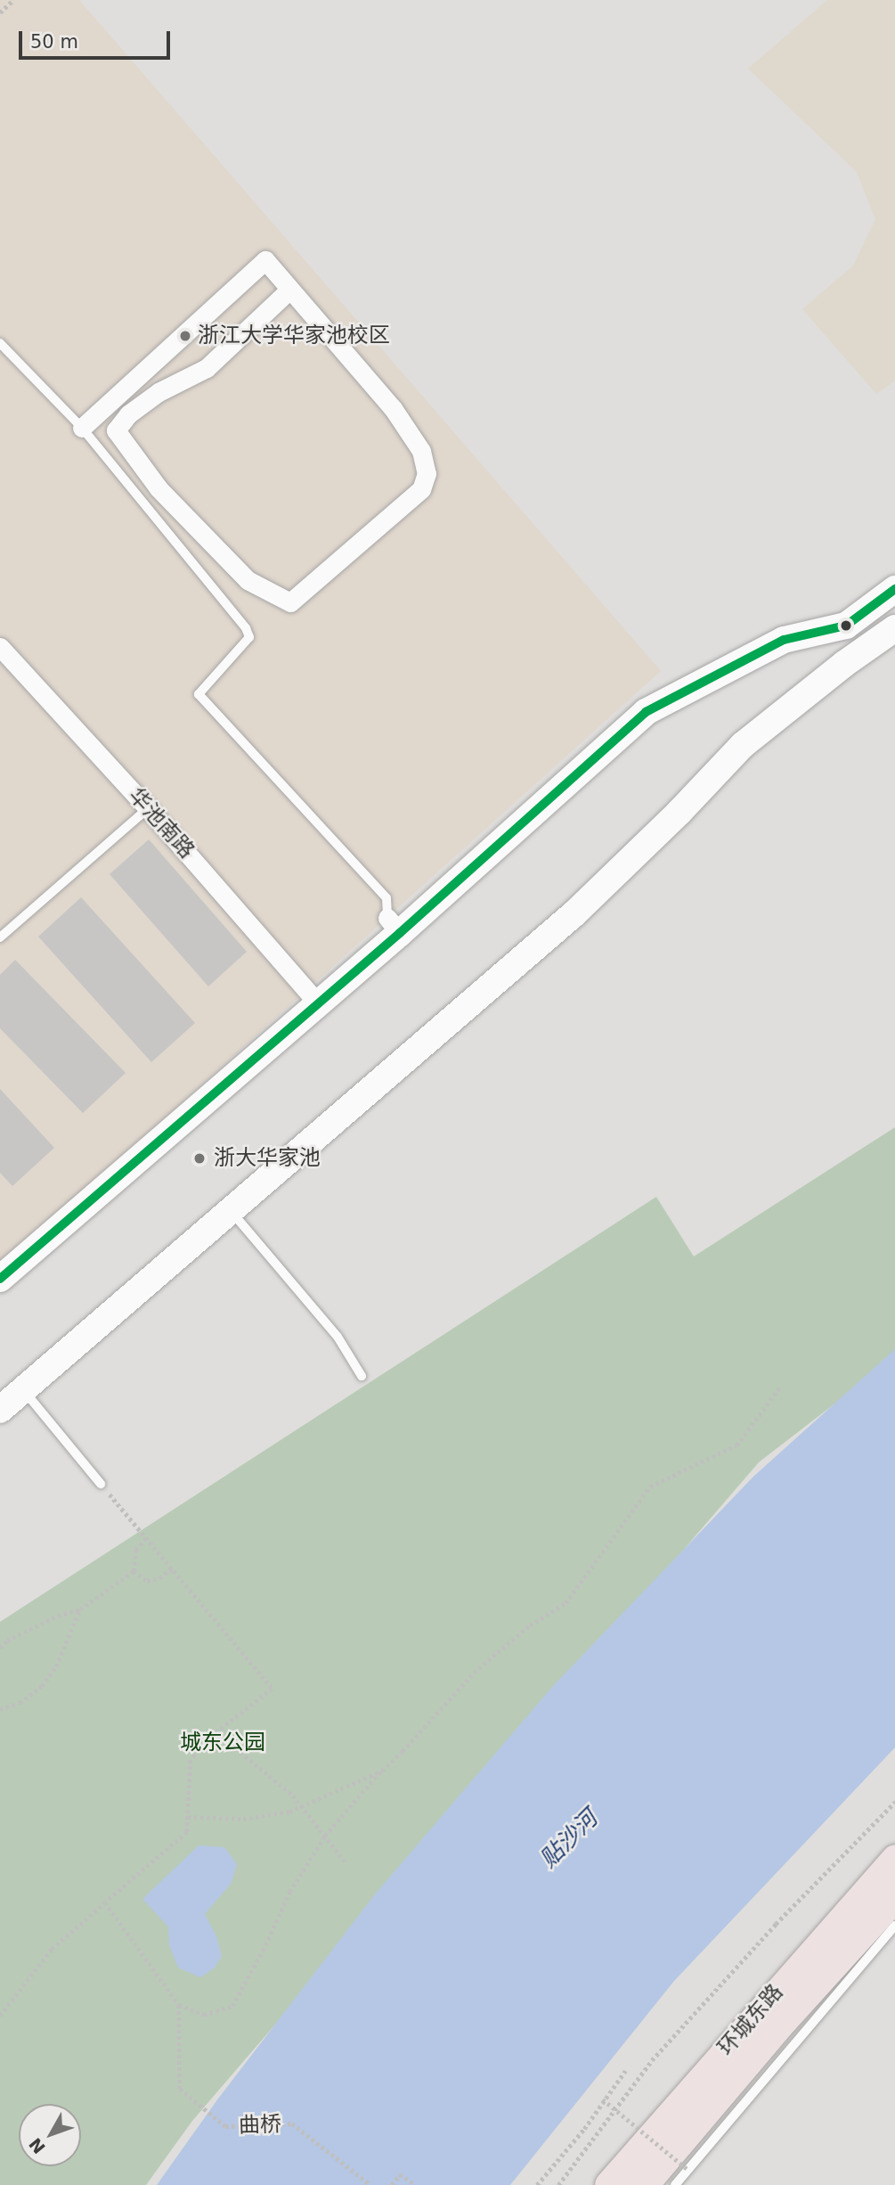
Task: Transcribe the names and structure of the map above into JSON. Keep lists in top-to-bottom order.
{
  "streets": {
    "main road": ["环城东路"],
    "street": ["华池南路"],
    "path": ["曲桥"]
  },
  "water": ["贴沙河"],
  "parks": ["城东公园"],
  "places": ["浙江大学华家池校区", "浙大华家池"],
  "scale_bar": "50 m",
  "north": "bottom left"
}
